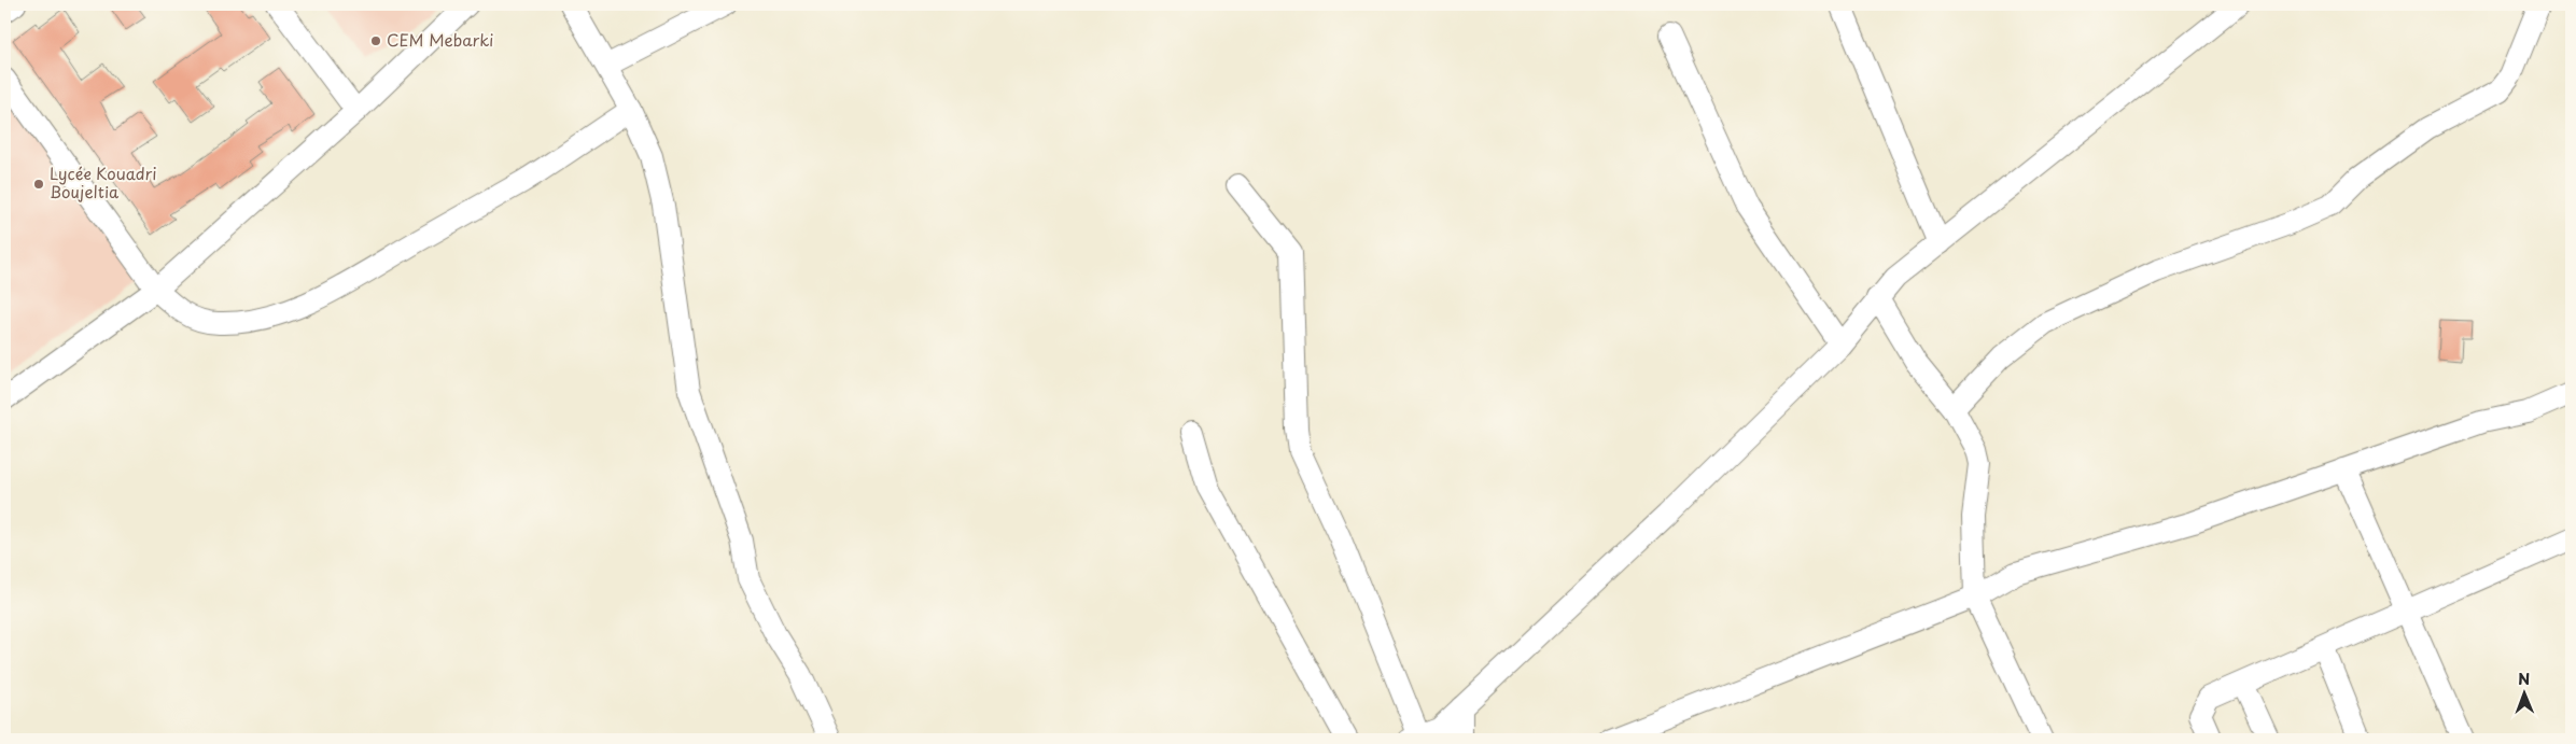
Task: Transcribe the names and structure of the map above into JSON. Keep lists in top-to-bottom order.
{
  "places": ["CEM Mebarki", "Lycée Kouadri Boujeltia"],
  "north": "top"
}
